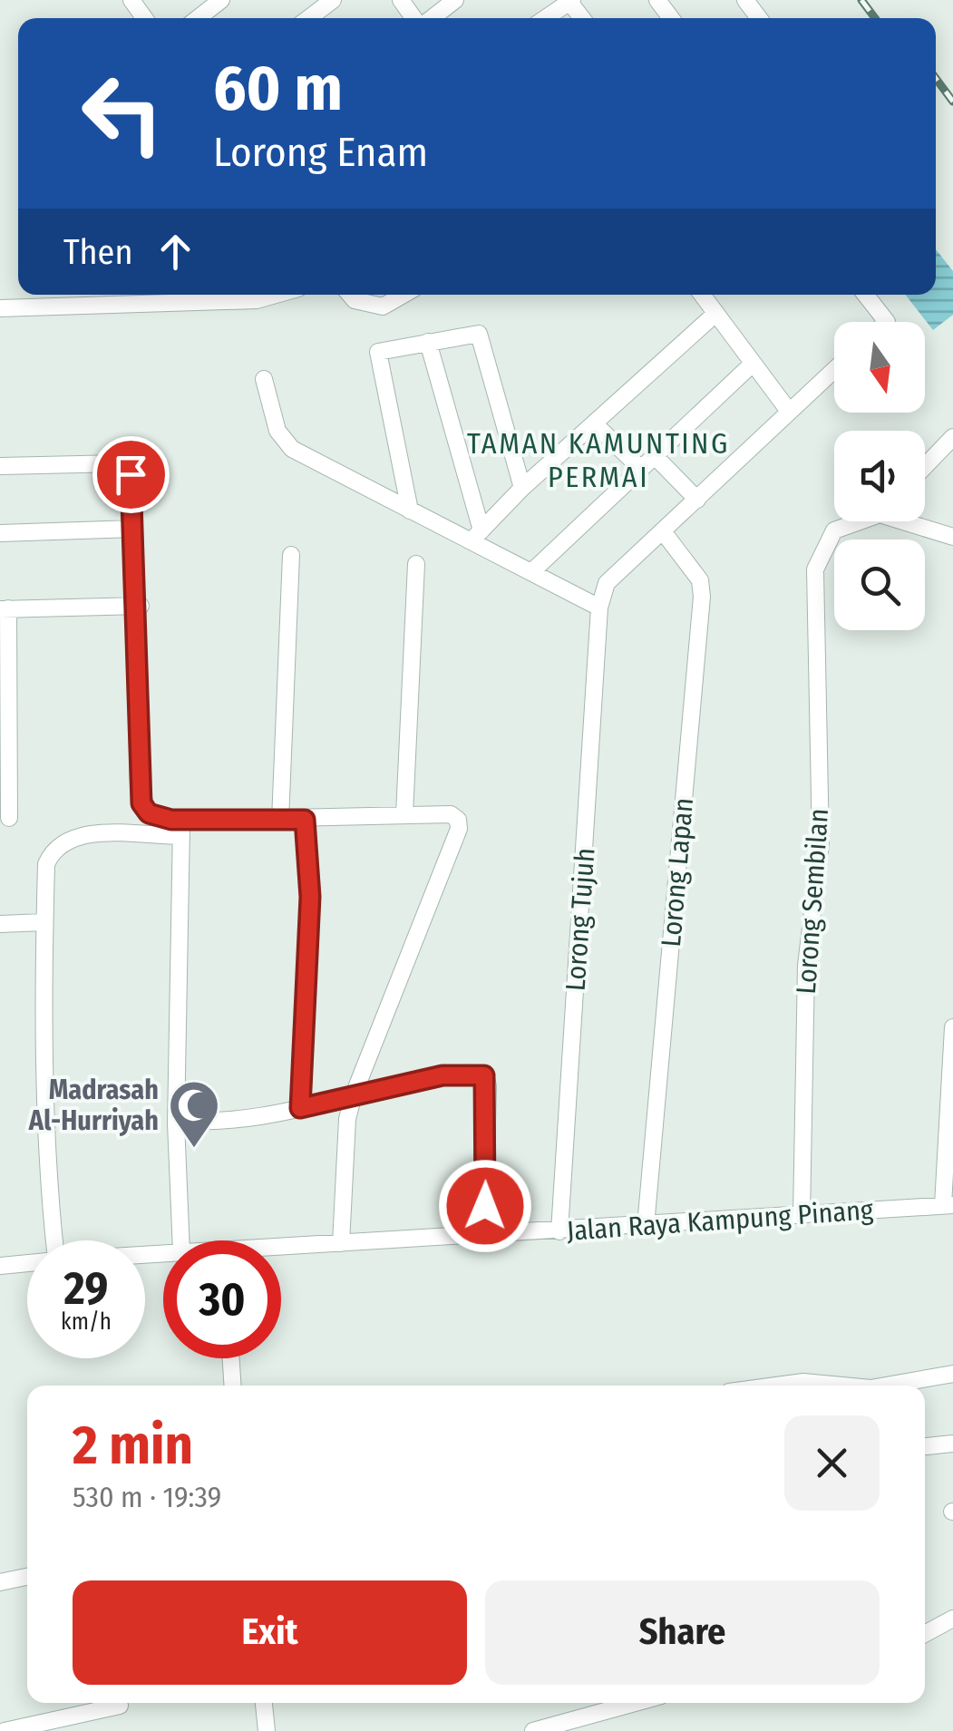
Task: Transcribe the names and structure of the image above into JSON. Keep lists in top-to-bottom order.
{
  "streets": {
    "street": [
      "Lorong Lapan",
      "Lorong Sembilan",
      "Lorong Tujuh",
      "Jalan Raya Kampung Pinang"
    ]
  },
  "crossings": [
    ["Lorong Lapan", "Jalan Raya Kampung Pinang"],
    ["Lorong Sembilan", "Jalan Raya Kampung Pinang"],
    ["Lorong Tujuh", "Jalan Raya Kampung Pinang"]
  ],
  "districts": ["TAMAN KAMUNTING PERMAI"],
  "places": {
    "mosque": ["Madrasah Al-Hurriyah"]
  },
  "north": "bottom",
  "page": {
    "turn": ["60 m", "Lorong Enam"],
    "then": "Then",
    "speed": "29 km/h",
    "limit": "30",
    "heading": ["2 min", "530 m · 19:39"],
    "buttons": ["Exit", "Share"]
  }
}
